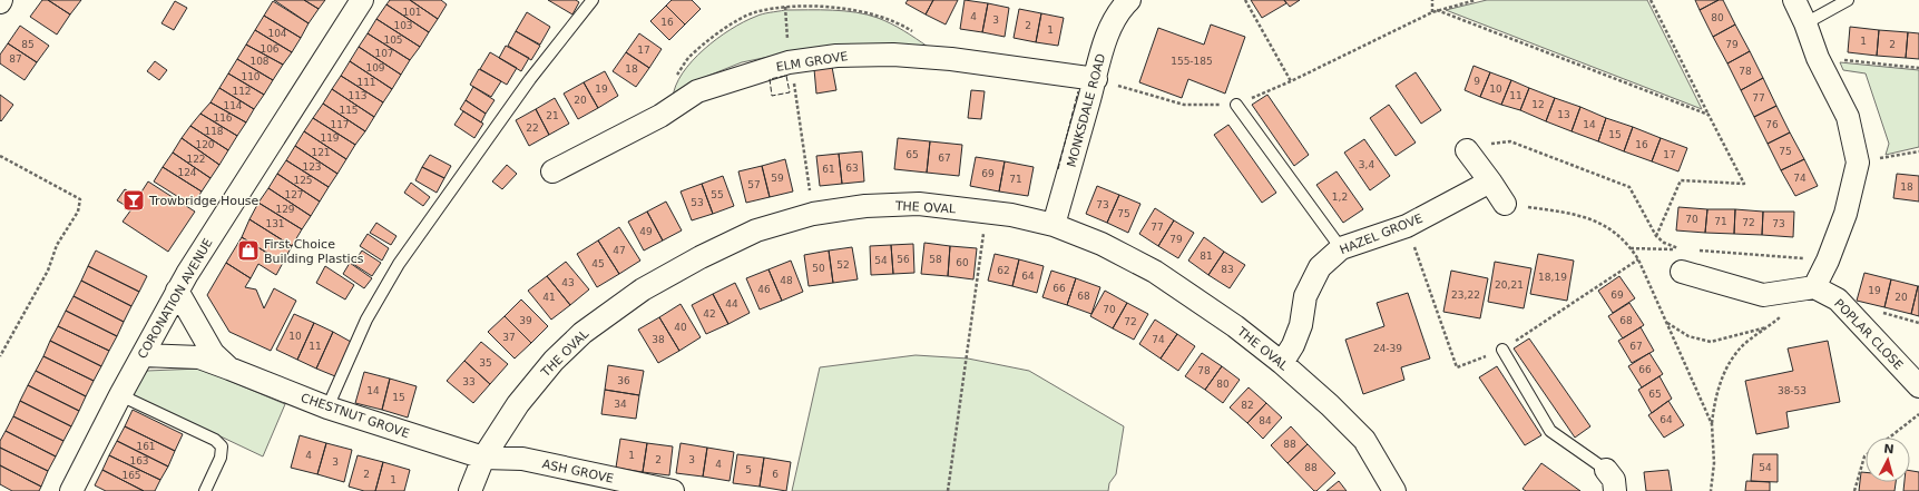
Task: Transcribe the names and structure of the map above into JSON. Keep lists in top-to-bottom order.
{
  "streets": {
    "street": [
      "ELM GROVE",
      "MONKSDALE ROAD",
      "THE OVAL",
      "HAZEL GROVE",
      "CORONATION AVENUE",
      "POPLAR CLOSE",
      "CHESTNUT GROVE",
      "ASH GROVE"
    ]
  },
  "crossings": [
    ["ELM GROVE", "MONKSDALE ROAD"],
    ["MONKSDALE ROAD", "THE OVAL"],
    ["THE OVAL", "HAZEL GROVE"],
    ["THE OVAL", "CHESTNUT GROVE"],
    ["THE OVAL", "ASH GROVE"],
    ["CORONATION AVENUE", "CHESTNUT GROVE"],
    ["CHESTNUT GROVE", "ASH GROVE"]
  ],
  "places": {
    "bar": ["Trowbridge House"],
    "shop": ["First Choice Building Plastics"]
  },
  "house_numbers": [
    "101",
    "4",
    "80",
    "3",
    "16",
    "103",
    "2",
    "1",
    "104",
    "105",
    "1",
    "85",
    "79",
    "2",
    "106",
    "17",
    "107",
    "87",
    "108",
    "155-185",
    "109",
    "18",
    "78",
    "110",
    "9",
    "111",
    "19",
    "10",
    "112",
    "113",
    "11",
    "77",
    "20",
    "12",
    "114",
    "115",
    "13",
    "21",
    "116",
    "117",
    "14",
    "76",
    "22",
    "118",
    "15",
    "119",
    "120",
    "16",
    "75",
    "121",
    "65",
    "17",
    "67",
    "122",
    "3,4",
    "123",
    "63",
    "61",
    "124",
    "69",
    "59",
    "74",
    "71",
    "125",
    "57",
    "18",
    "127",
    "55",
    "1,2",
    "53",
    "73",
    "129",
    "75",
    "70",
    "71",
    "72",
    "131",
    "73",
    "77",
    "49",
    "79",
    "47",
    "81",
    "56",
    "58",
    "54",
    "60",
    "45",
    "52",
    "50",
    "83",
    "62",
    "64",
    "18,19",
    "48",
    "43",
    "20,21",
    "66",
    "46",
    "19",
    "23,22",
    "69",
    "68",
    "41",
    "20",
    "44",
    "70",
    "42",
    "39",
    "68",
    "72",
    "40",
    "10",
    "37",
    "38",
    "74",
    "11",
    "67",
    "24-39",
    "35",
    "66",
    "78",
    "36",
    "33",
    "80",
    "14",
    "38-53",
    "65",
    "15",
    "34",
    "82",
    "64",
    "84",
    "88",
    "161",
    "4",
    "1",
    "2",
    "3",
    "163",
    "3",
    "4",
    "88",
    "54",
    "5",
    "2",
    "6",
    "165",
    "1"
  ],
  "north": "top"
}
